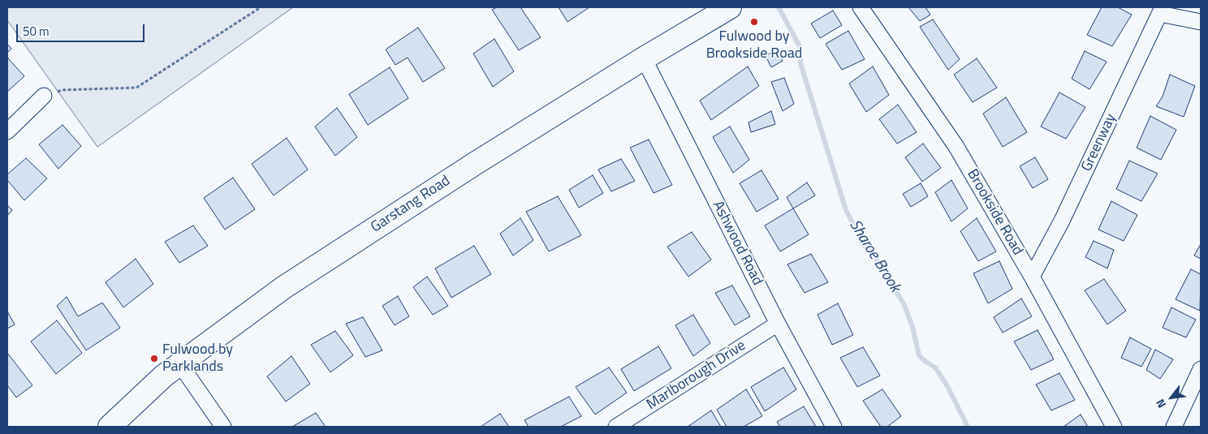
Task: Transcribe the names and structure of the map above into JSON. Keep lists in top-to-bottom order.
{
  "streets": {
    "highway": ["Garstang Road"],
    "street": [
      "Greenway",
      "Brookside Road",
      "Ashwood Road",
      "Marlborough Drive"
    ]
  },
  "crossings": [
    ["Greenway", "Brookside Road"],
    ["Garstang Road", "Ashwood Road"],
    ["Ashwood Road", "Marlborough Drive"]
  ],
  "water": ["Sharoe Brook"],
  "places": ["Fulwood by Brookside Road", "Fulwood by Parklands"],
  "scale_bar": "50 m",
  "north": "bottom left"
}
